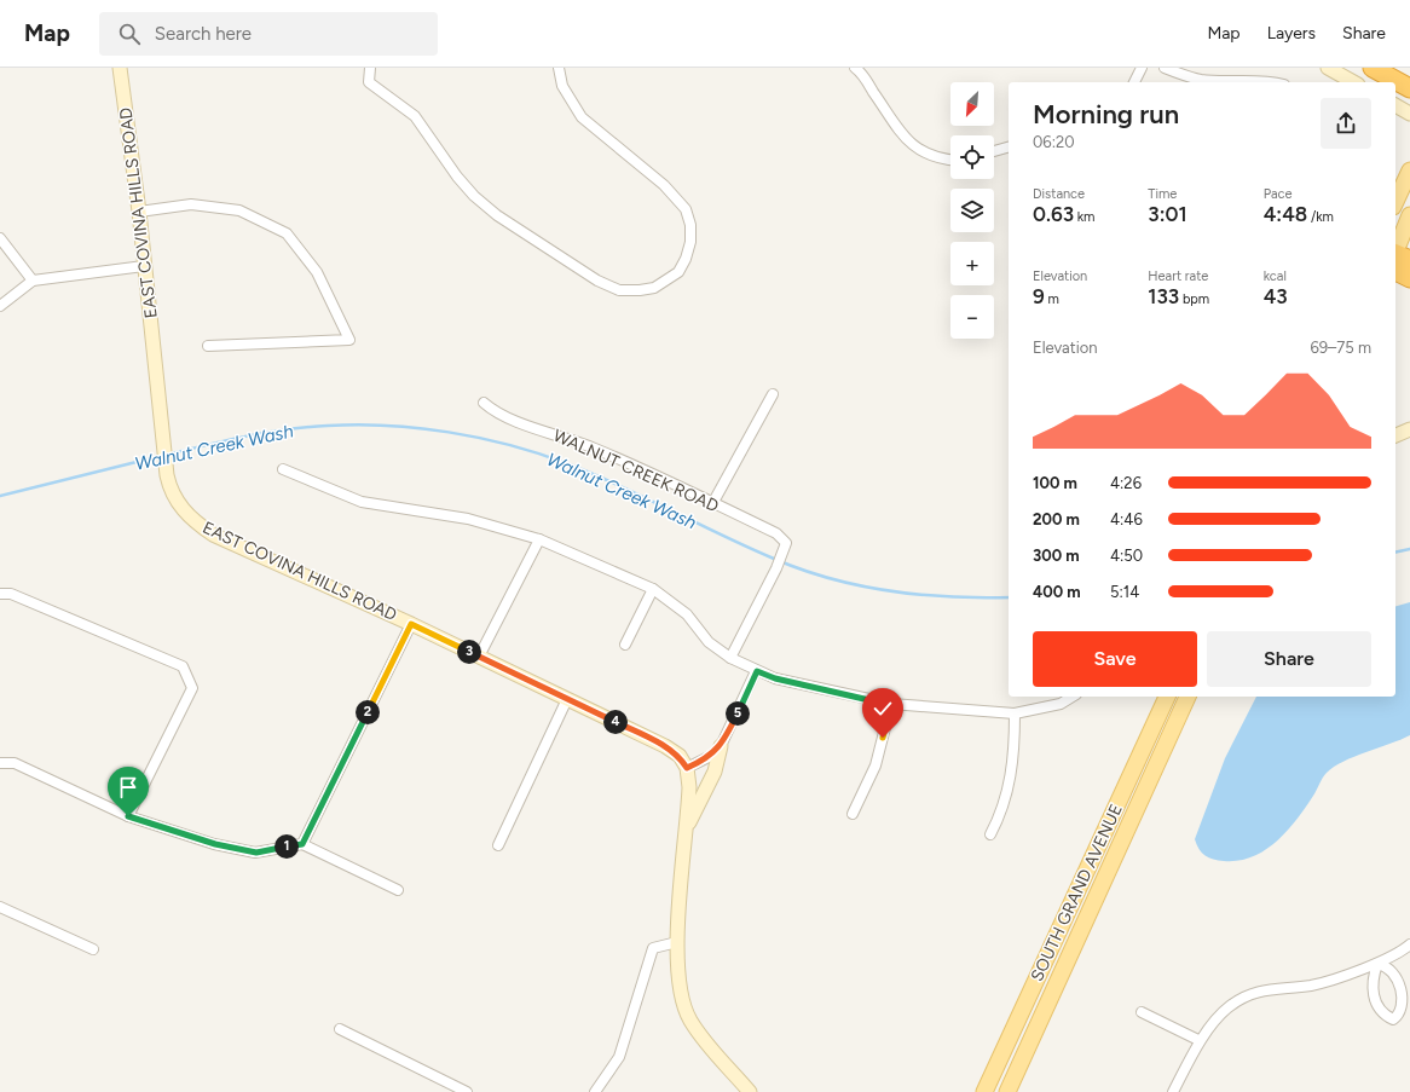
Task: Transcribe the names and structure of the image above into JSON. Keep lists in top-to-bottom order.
{
  "streets": {
    "main road": ["SOUTH GRAND AVENUE"],
    "street": ["EAST COVINA HILLS ROAD", "WALNUT CREEK ROAD"]
  },
  "water": ["Walnut Creek Wash"],
  "north": "bottom left",
  "page": {
    "header": "Map",
    "search": "Search here",
    "nav": ["Map", "Layers", "Share"],
    "map_buttons": ["+", "−"],
    "heading": ["Morning run", "06:20"],
    "stats": [
      ["Distance", "0.63 km"],
      ["Time", "3:01"],
      ["Pace", "4:48 /km"],
      ["Elevation", "9 m"],
      ["Heart rate", "133 bpm"],
      ["kcal", "43"]
    ],
    "chart": ["Elevation", "69–75 m"],
    "list": [
      {
        "name": "100 m",
        "note": "4:26"
      },
      {
        "name": "200 m",
        "note": "4:46"
      },
      {
        "name": "300 m",
        "note": "4:50"
      },
      {
        "name": "400 m",
        "note": "5:14"
      }
    ],
    "buttons": ["Save", "Share"],
    "pins": [
      "3",
      "2",
      "5",
      "4",
      "1"
    ]
  }
}
